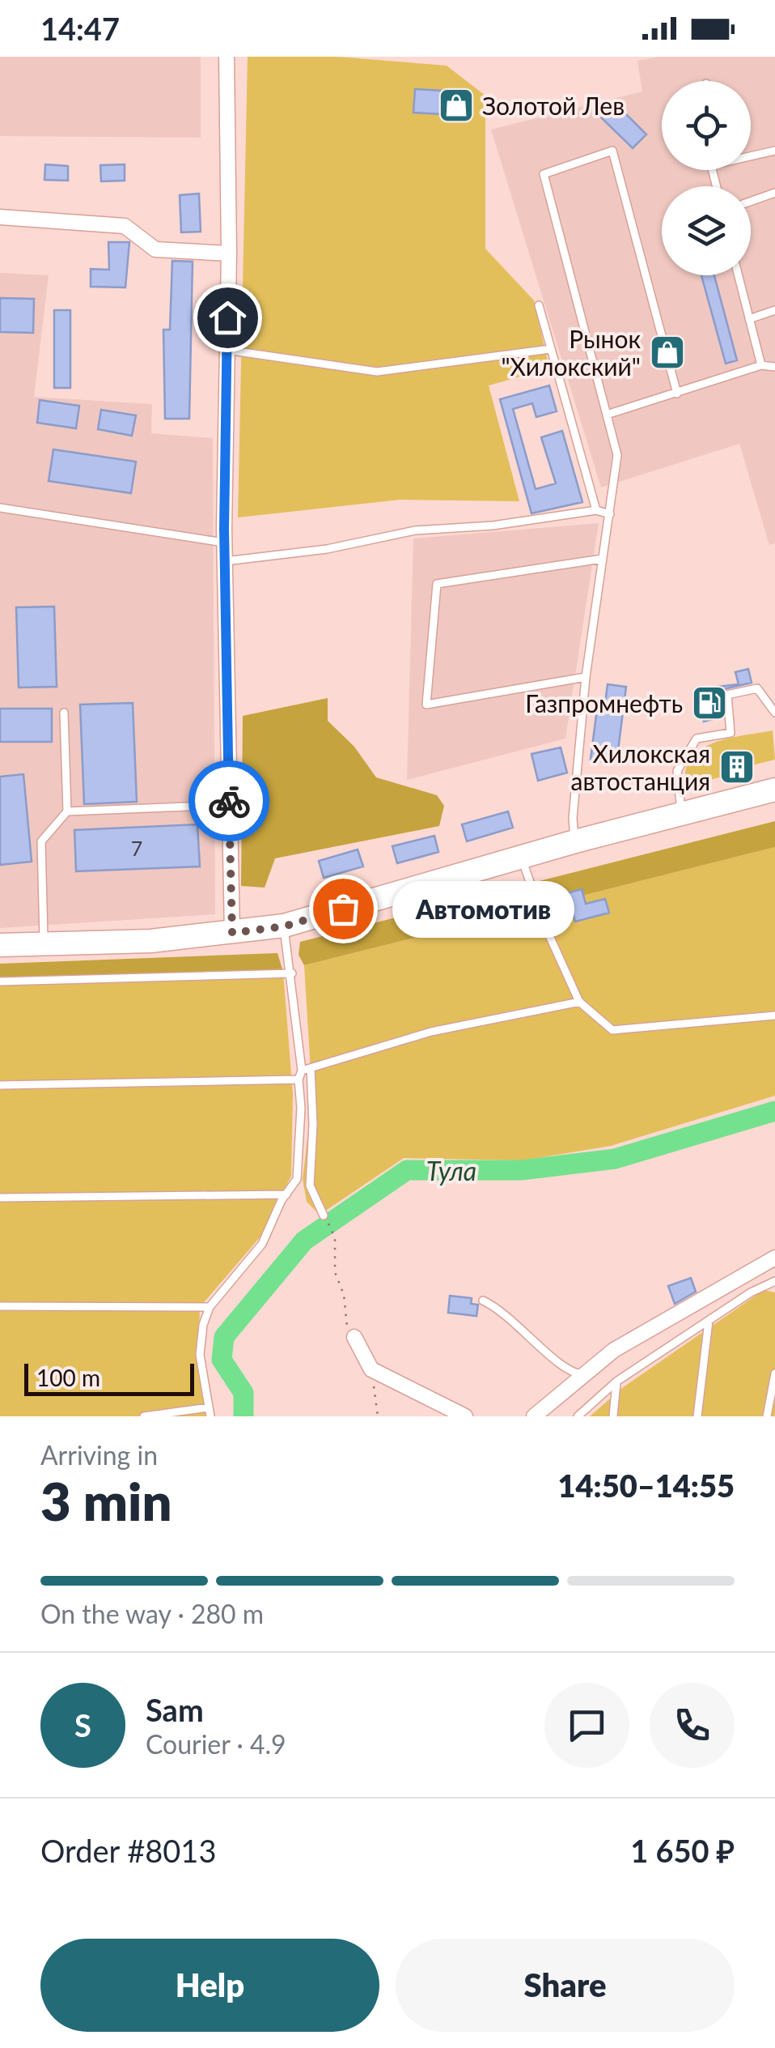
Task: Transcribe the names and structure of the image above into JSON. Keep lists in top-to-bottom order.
{
  "water": ["Тула"],
  "places": {
    "shop": ["Золотой Лев", "Рынок \"Хилокский\""],
    "fuel station": ["Газпромнефть"],
    "building": ["Хилокская автостанция"],
    "other": ["Автомотив"]
  },
  "house_numbers": ["7"],
  "scale_bar": "100 m",
  "page": {
    "status": "14:47",
    "bubble": "Автомотив",
    "scale": "100 m",
    "heading": ["3 min", "Arriving in", "14:50–14:55"],
    "panel": [
      "Sam",
      "Courier · 4.9",
      "Order #8013",
      "1 650 ₽"
    ],
    "bar": "On the way · 280 m",
    "round": "S",
    "buttons": ["Help", "Share"]
  }
}
